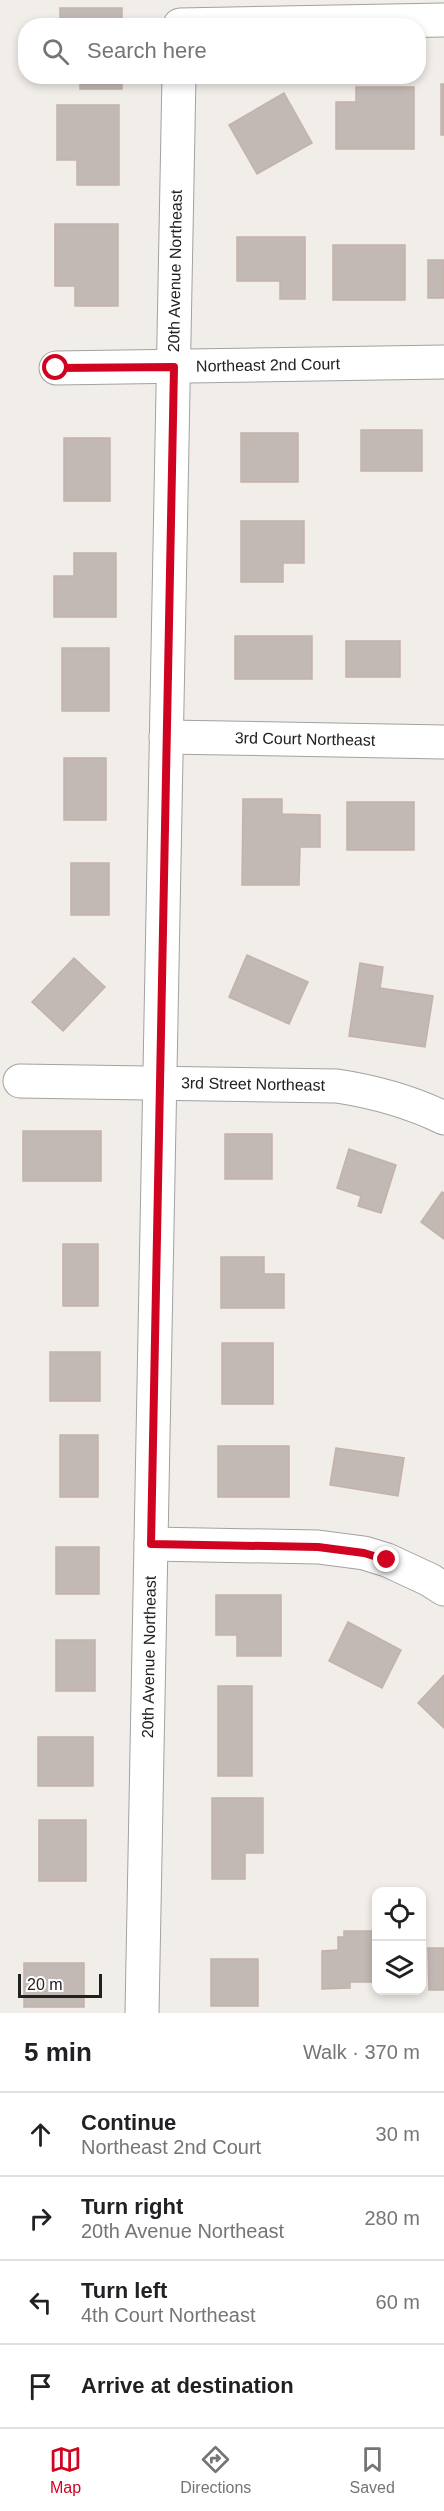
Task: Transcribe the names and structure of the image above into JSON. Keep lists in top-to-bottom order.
{
  "streets": {
    "street": [
      "20th Avenue Northeast",
      "Northeast 2nd Court",
      "3rd Court Northeast",
      "3rd Street Northeast"
    ]
  },
  "crossings": [
    ["20th Avenue Northeast", "Northeast 2nd Court"],
    ["20th Avenue Northeast", "3rd Court Northeast"],
    ["20th Avenue Northeast", "3rd Street Northeast"]
  ],
  "scale_bar": "20 m",
  "page": {
    "search": "Search here",
    "scale": "20 m",
    "heading": ["5 min", "Walk · 370 m"],
    "list": [
      ["Continue", "Northeast 2nd Court", "30 m"],
      ["Turn right", "20th Avenue Northeast", "280 m"],
      ["Turn left", "4th Court Northeast", "60 m"],
      "Arrive at destination"
    ],
    "nav": ["Map", "Directions", "Saved"]
  }
}
